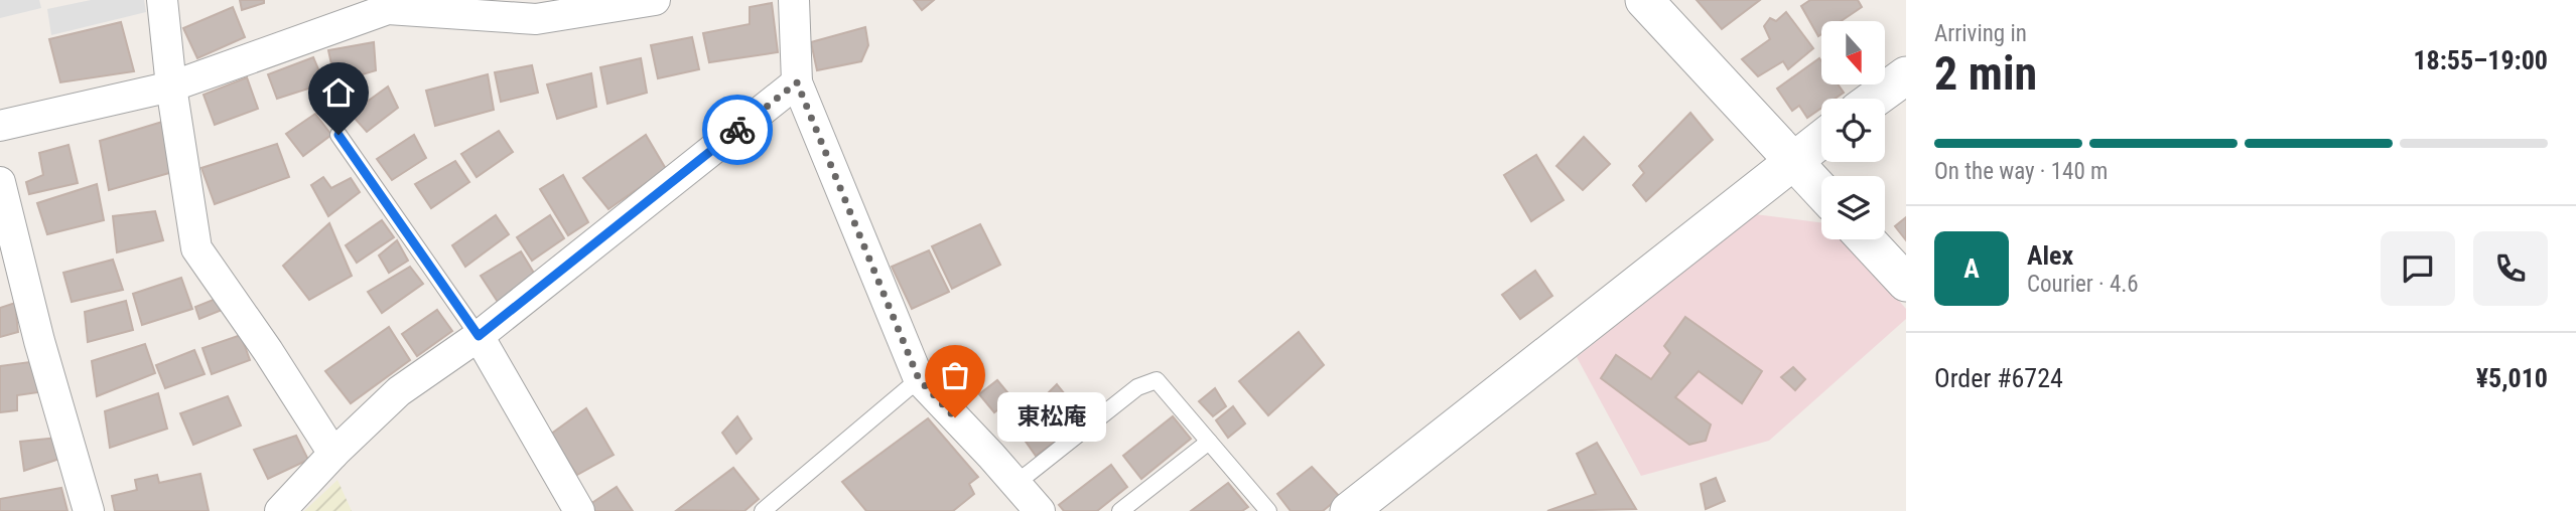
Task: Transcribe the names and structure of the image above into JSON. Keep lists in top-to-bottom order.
{
  "places": ["東松庵"],
  "north": "bottom",
  "page": {
    "heading": ["2 min", "Arriving in", "18:55–19:00"],
    "panel": [
      "Alex",
      "Courier · 4.6",
      "Order #6724",
      "¥5,010"
    ],
    "bar": "On the way · 140 m",
    "round": "A",
    "bubble": "東松庵"
  }
}
